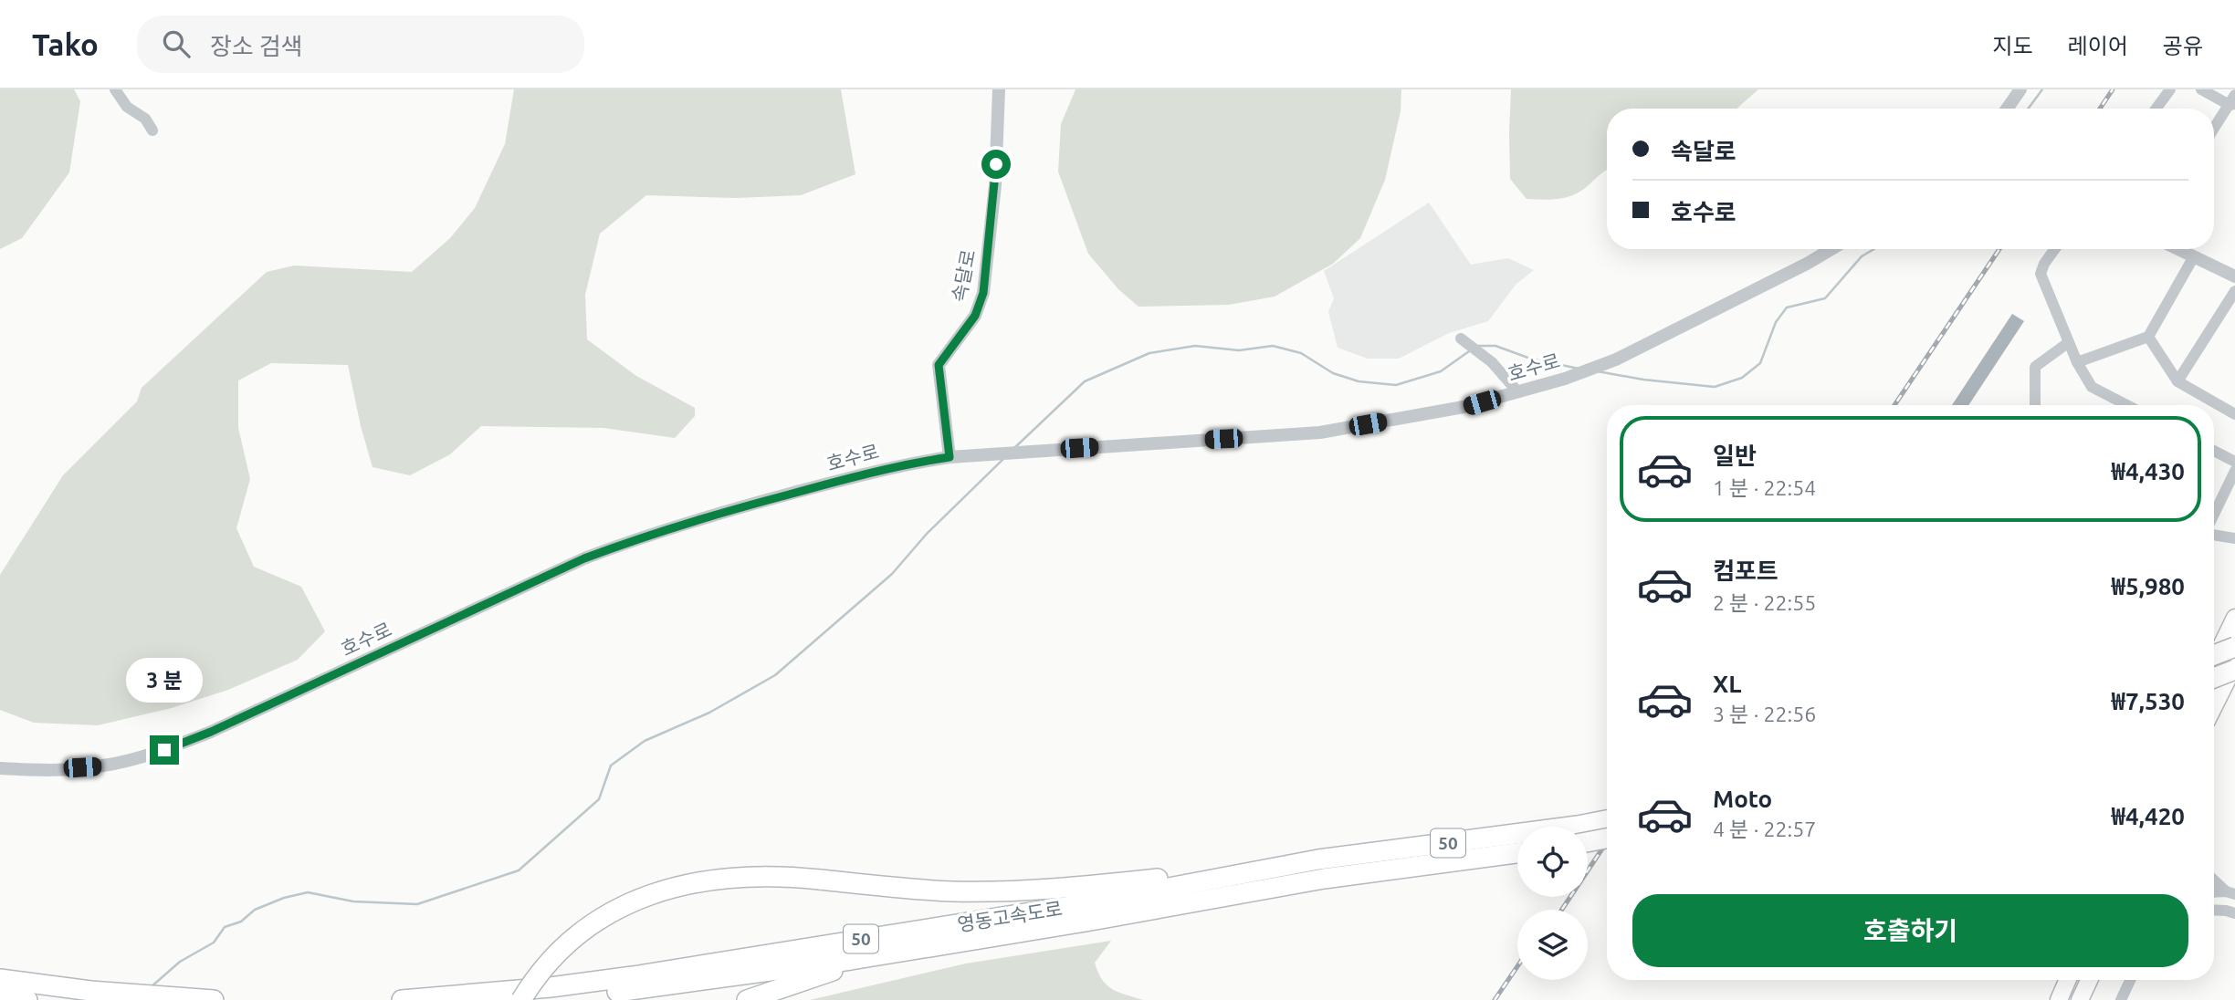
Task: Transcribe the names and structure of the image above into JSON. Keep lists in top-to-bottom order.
{
  "streets": {
    "highway": ["50", "영동고속도로"],
    "street": ["속달로", "호수로"]
  },
  "crossings": [
    ["속달로", "호수로"]
  ],
  "page": {
    "header": "Tako",
    "search": "장소 검색",
    "nav": ["지도", "레이어", "공유"],
    "banner": ["속달로", "호수로"],
    "list": [
      {
        "name": "일반",
        "note": "1 분 · 22:54",
        "value": "₩4,430"
      },
      {
        "name": "컴포트",
        "note": "2 분 · 22:55",
        "value": "₩5,980"
      },
      {
        "name": "XL",
        "note": "3 분 · 22:56",
        "value": "₩7,530"
      },
      {
        "name": "Moto",
        "note": "4 분 · 22:57",
        "value": "₩4,420"
      }
    ],
    "bubble": "3 분",
    "buttons": "호출하기"
  }
}
